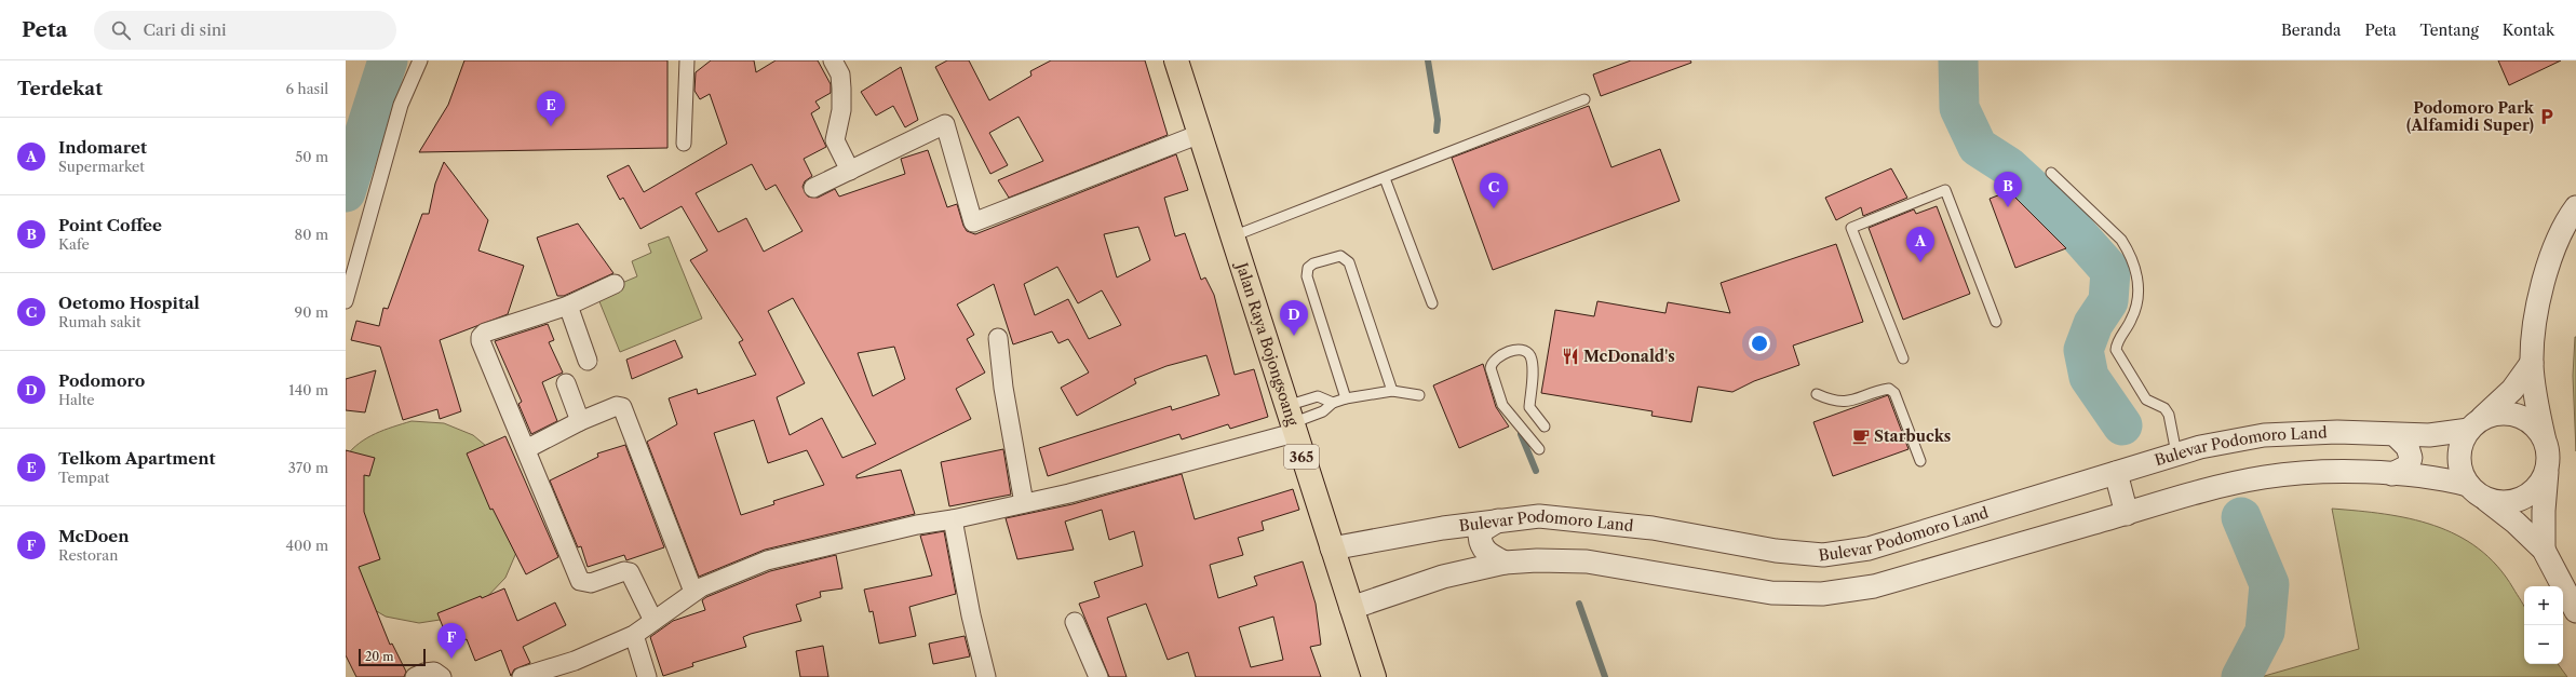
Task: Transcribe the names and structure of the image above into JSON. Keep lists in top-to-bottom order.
{
  "streets": {
    "main road": ["Jalan Raya Bojongsoang", "365"],
    "street": ["Bulevar Podomoro Land"]
  },
  "crossings": [
    ["Jalan Raya Bojongsoang", "Bulevar Podomoro Land"]
  ],
  "places": {
    "parking": ["Podomoro Park (Alfamidi Super)"],
    "restaurant": ["McDonald's"],
    "cafe": ["Starbucks"]
  },
  "scale_bar": "20 m",
  "page": {
    "header": "Peta",
    "search": "Cari di sini",
    "nav": [
      "Beranda",
      "Peta",
      "Tentang",
      "Kontak"
    ],
    "heading": ["Terdekat", "6 hasil"],
    "pins": [
      "E",
      "B",
      "C",
      "A",
      "D",
      "F"
    ],
    "list": [
      {
        "mark": "A",
        "name": "Indomaret",
        "note": "Supermarket",
        "value": "50 m"
      },
      {
        "mark": "B",
        "name": "Point Coffee",
        "note": "Kafe",
        "value": "80 m"
      },
      {
        "mark": "C",
        "name": "Oetomo Hospital",
        "note": "Rumah sakit",
        "value": "90 m"
      },
      {
        "mark": "D",
        "name": "Podomoro",
        "note": "Halte",
        "value": "140 m"
      },
      {
        "mark": "E",
        "name": "Telkom Apartment",
        "note": "Tempat",
        "value": "370 m"
      },
      {
        "mark": "F",
        "name": "McDoen",
        "note": "Restoran",
        "value": "400 m"
      }
    ],
    "map_buttons": ["+", "−"],
    "scale": "20 m"
  }
}
